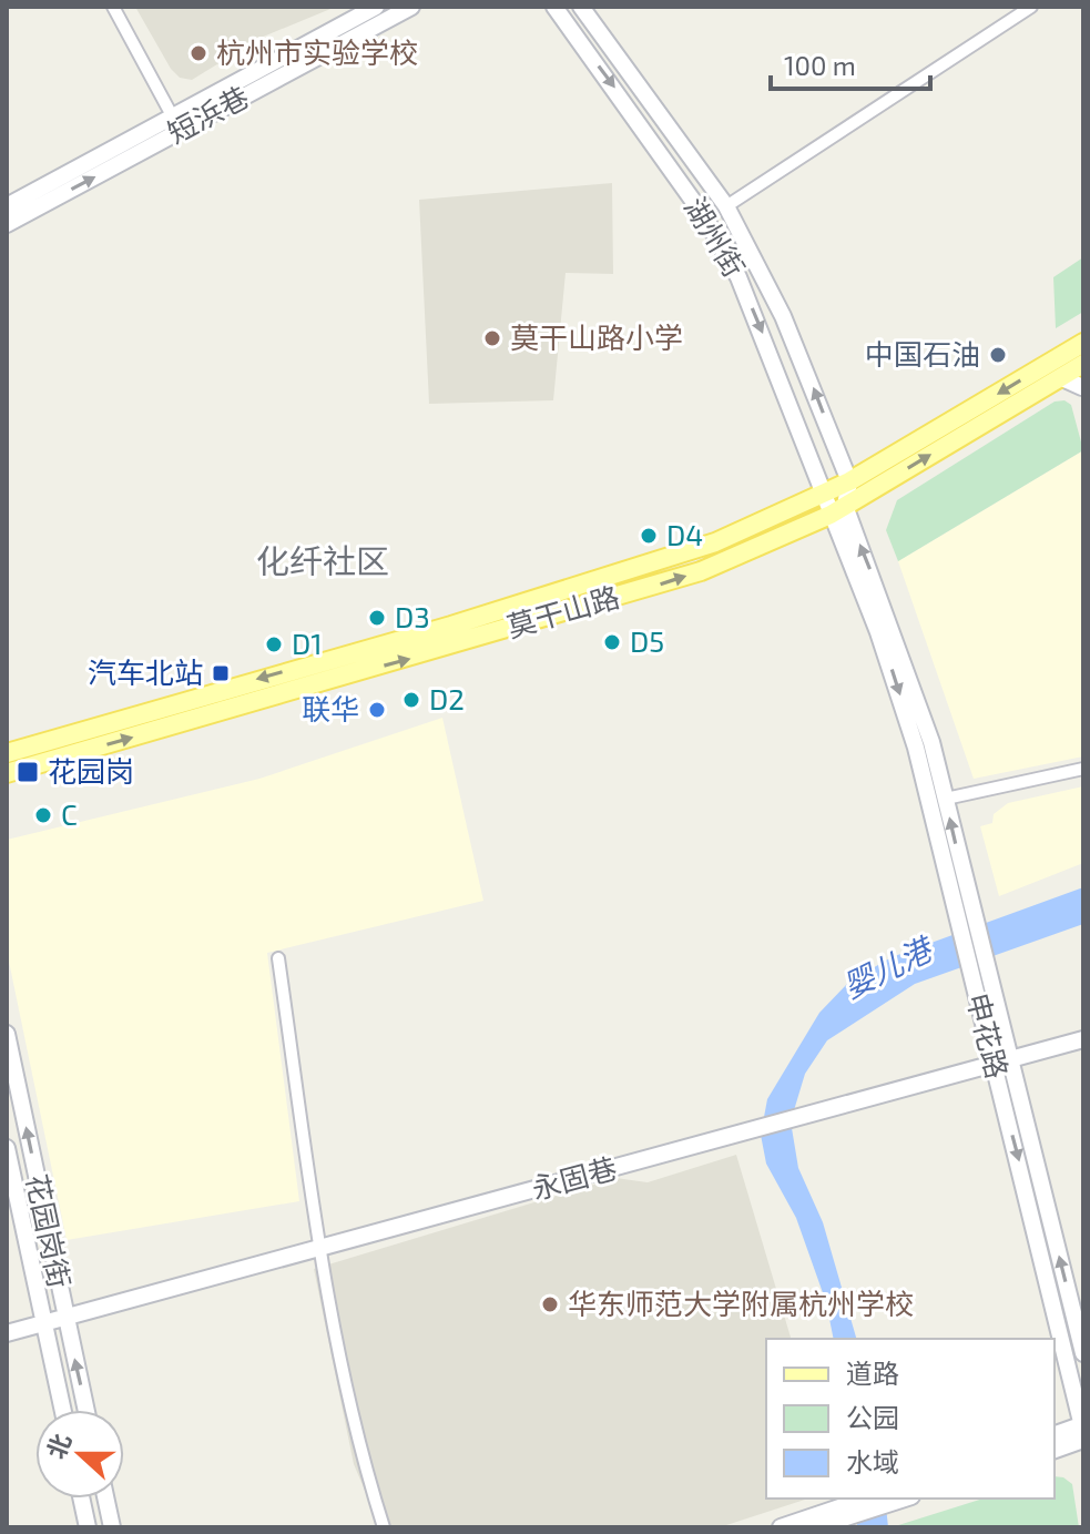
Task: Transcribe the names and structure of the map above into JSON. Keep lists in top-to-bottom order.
{
  "streets": {
    "main road": [
      "短浜巷",
      "湖州街",
      "莫干山路",
      "申花路",
      "永固巷",
      "花园岗街"
    ]
  },
  "crossings": [
    ["湖州街", "莫干山路"],
    ["湖州街", "申花路"],
    ["莫干山路", "申花路"],
    ["申花路", "永固巷"],
    ["永固巷", "花园岗街"]
  ],
  "districts": ["化纤社区"],
  "water": ["婴儿港"],
  "places": {
    "other": [
      "杭州市实验学校",
      "莫干山路小学",
      "中国石油",
      "D4",
      "D3",
      "D5",
      "D1",
      "D2",
      "联华",
      "C",
      "华东师范大学附属杭州学校"
    ],
    "transit": ["汽车北站", "花园岗"]
  },
  "legend": ["道路", "公园", "水域"],
  "scale_bar": "100 m",
  "north": "left"
}
